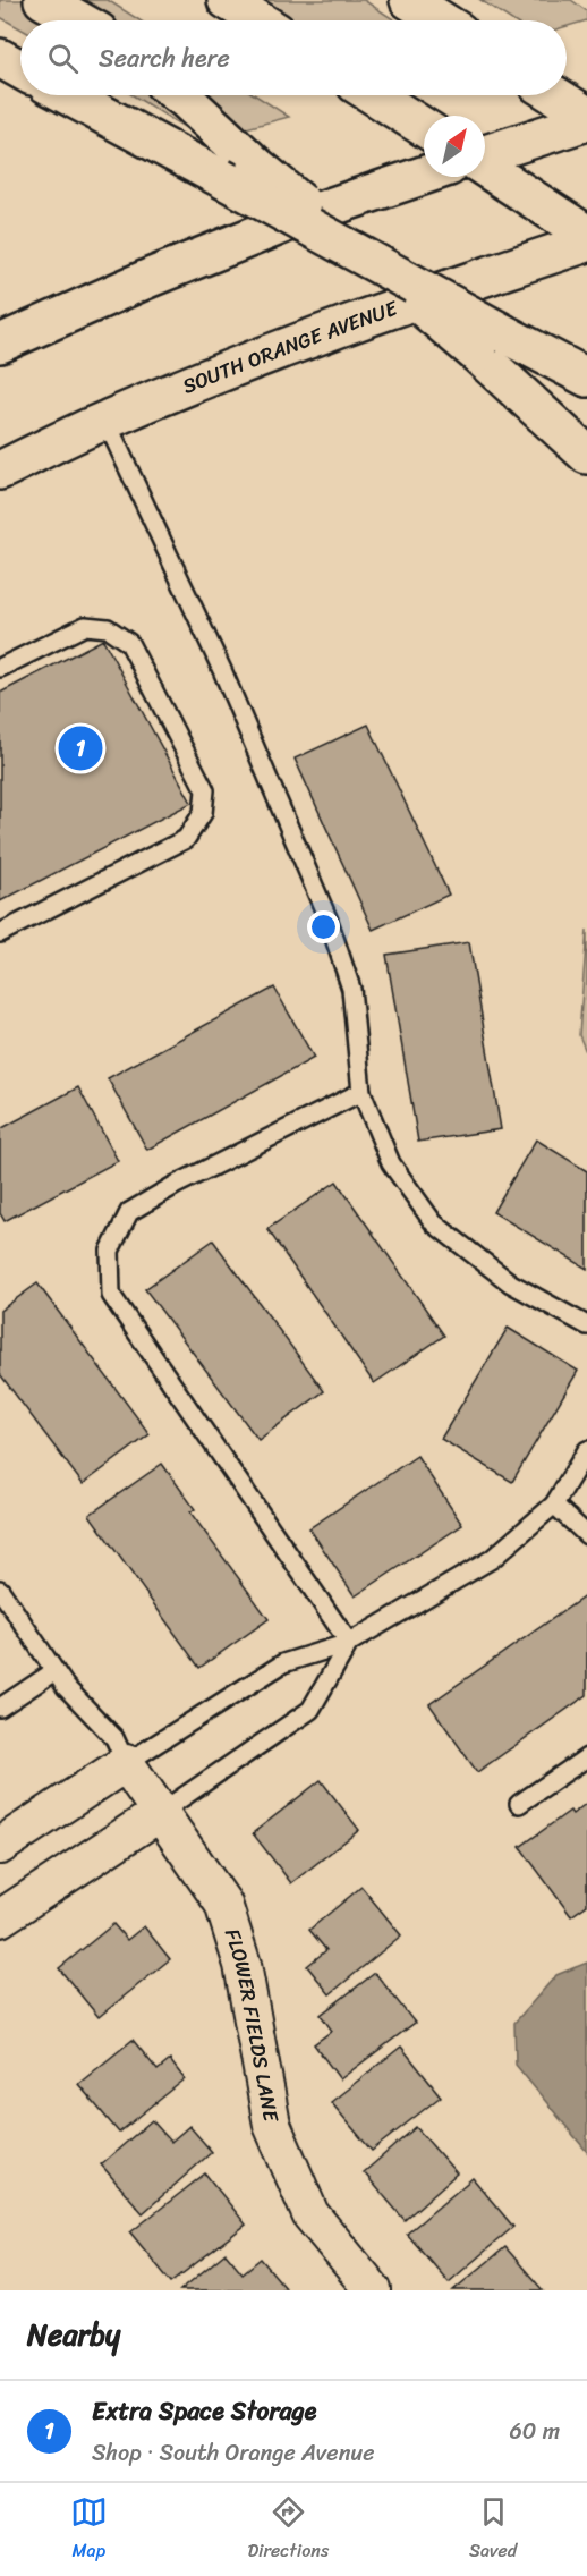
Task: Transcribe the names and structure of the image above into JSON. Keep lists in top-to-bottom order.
{
  "streets": {
    "main road": ["SOUTH ORANGE AVENUE"],
    "street": ["FLOWER FIELDS LANE"]
  },
  "north": "top right",
  "page": {
    "search": "Search here",
    "pins": "1",
    "heading": "Nearby",
    "list": [
      {
        "mark": "1",
        "name": "Extra Space Storage",
        "note": "Shop · South Orange Avenue",
        "value": "60 m"
      }
    ],
    "nav": ["Map", "Directions", "Saved"]
  }
}
